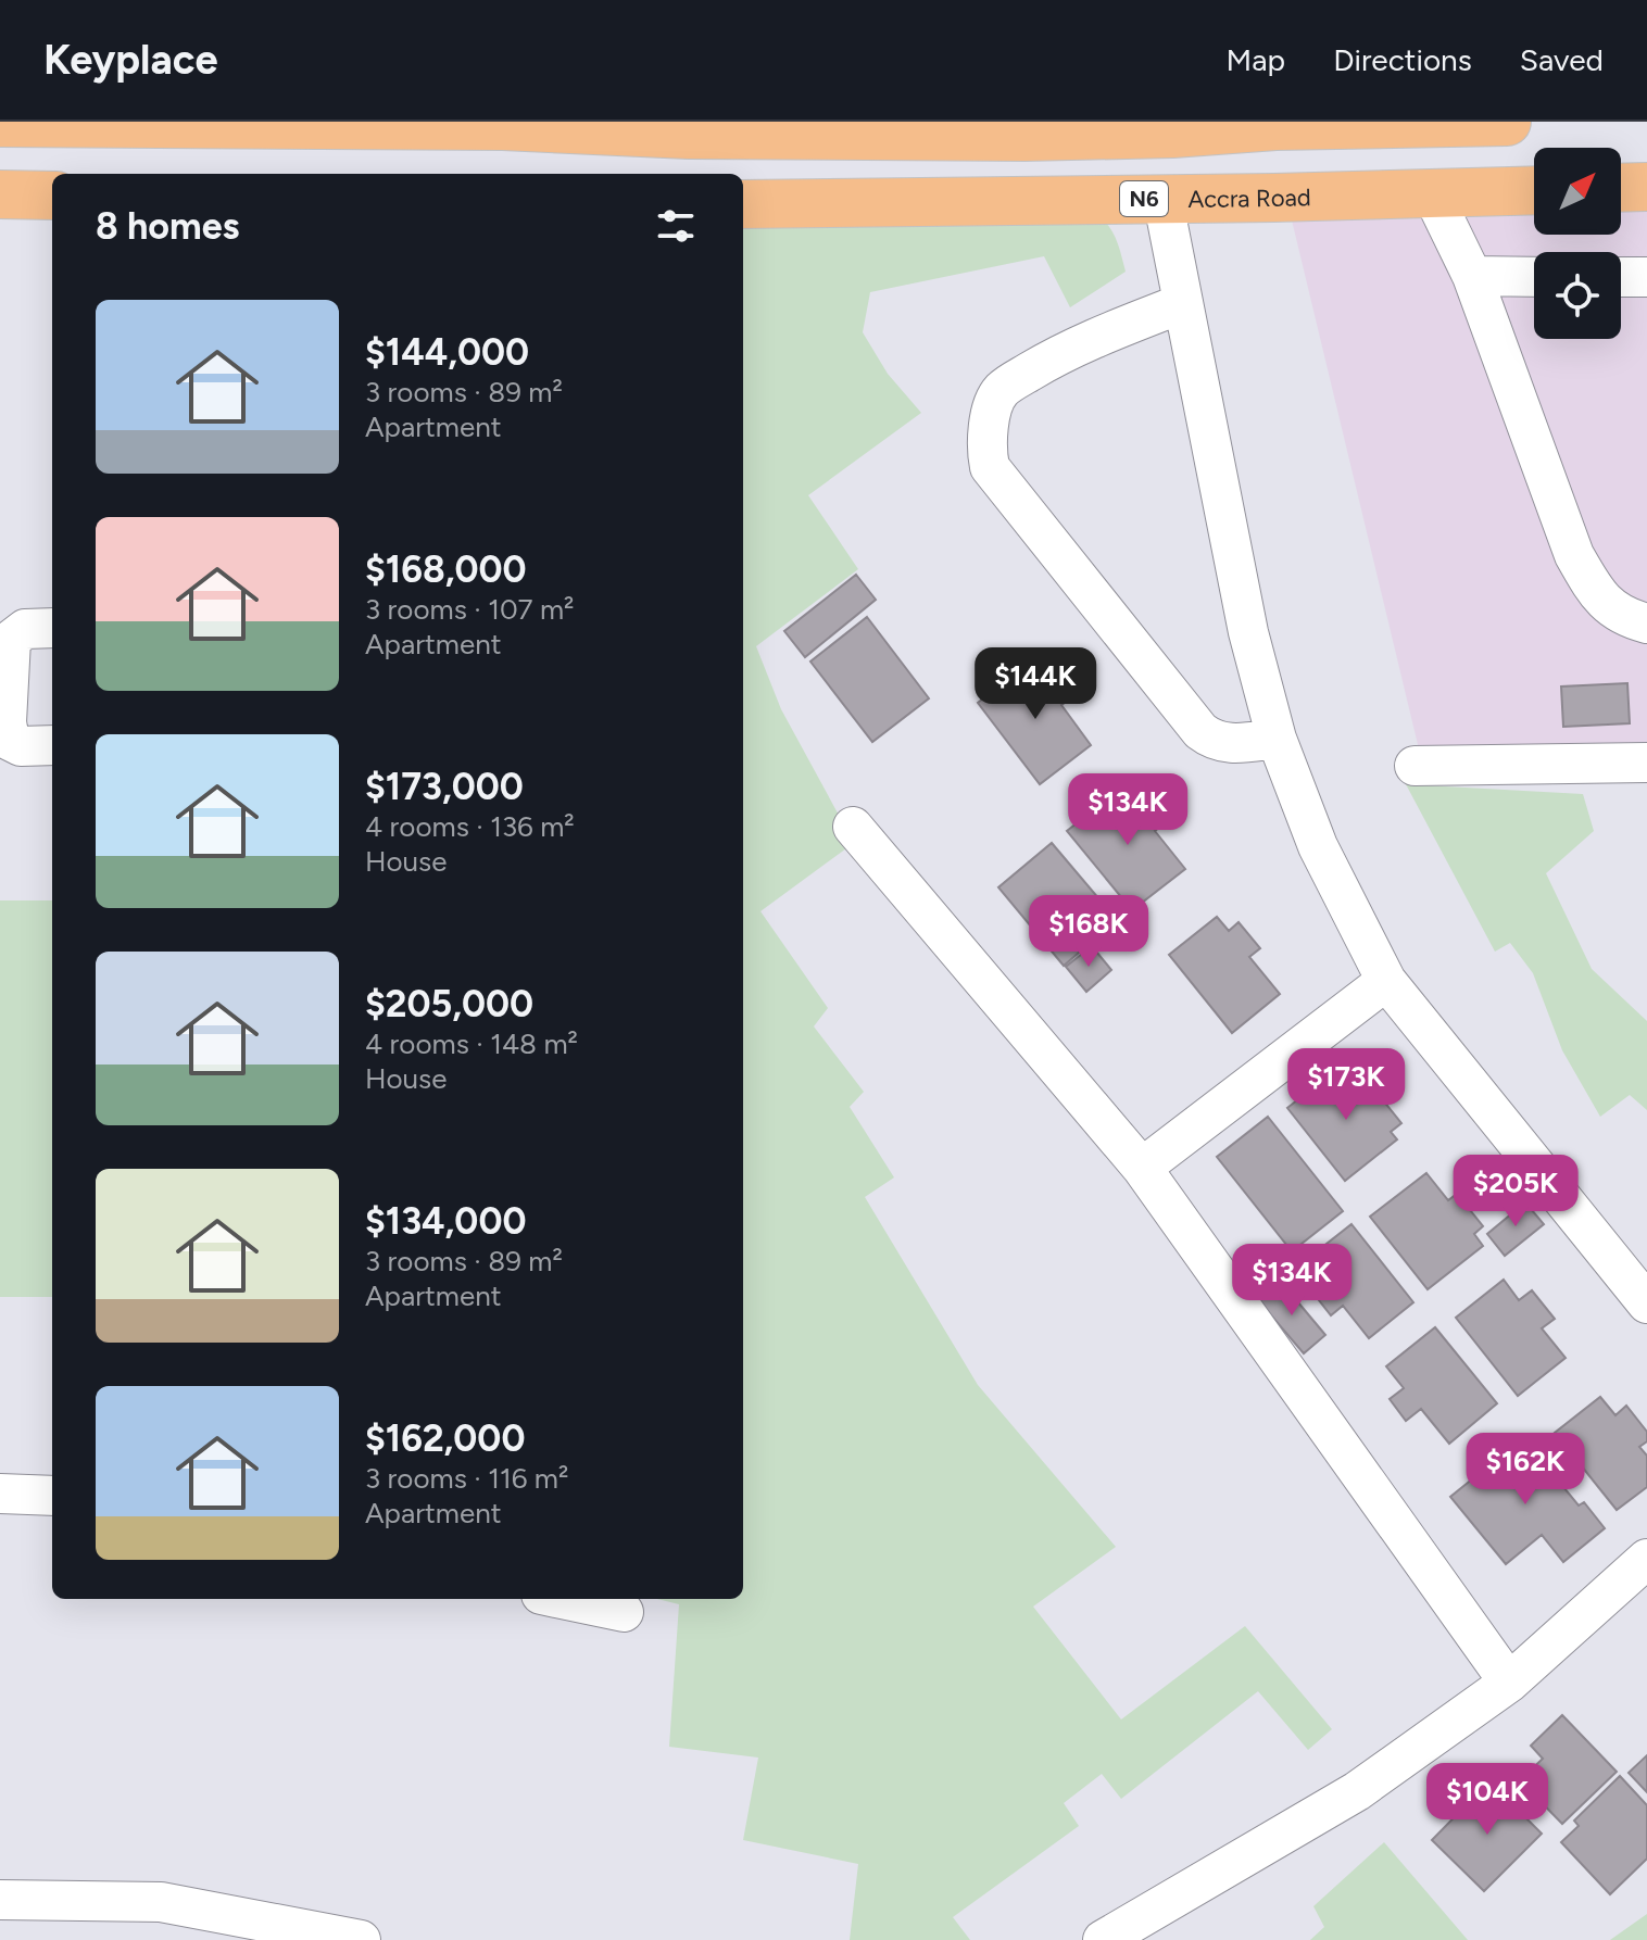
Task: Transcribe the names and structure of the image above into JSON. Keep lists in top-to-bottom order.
{
  "streets": {
    "highway": ["Accra Road", "N6"]
  },
  "north": "top right",
  "page": {
    "header": "Keyplace",
    "nav": ["Map", "Directions", "Saved"],
    "heading": "8 homes",
    "list": [
      {
        "name": "$144,000",
        "note": "3 rooms · 89 m² · Apartment"
      },
      {
        "name": "$168,000",
        "note": "3 rooms · 107 m² · Apartment"
      },
      {
        "name": "$173,000",
        "note": "4 rooms · 136 m² · House"
      },
      {
        "name": "$205,000",
        "note": "4 rooms · 148 m² · House"
      },
      {
        "name": "$134,000",
        "note": "3 rooms · 89 m² · Apartment"
      },
      {
        "name": "$162,000",
        "note": "3 rooms · 116 m² · Apartment"
      }
    ],
    "price": [
      "$144K",
      "$134K",
      "$168K",
      "$173K",
      "$205K",
      "$134K",
      "$162K",
      "$104K"
    ]
  }
}
